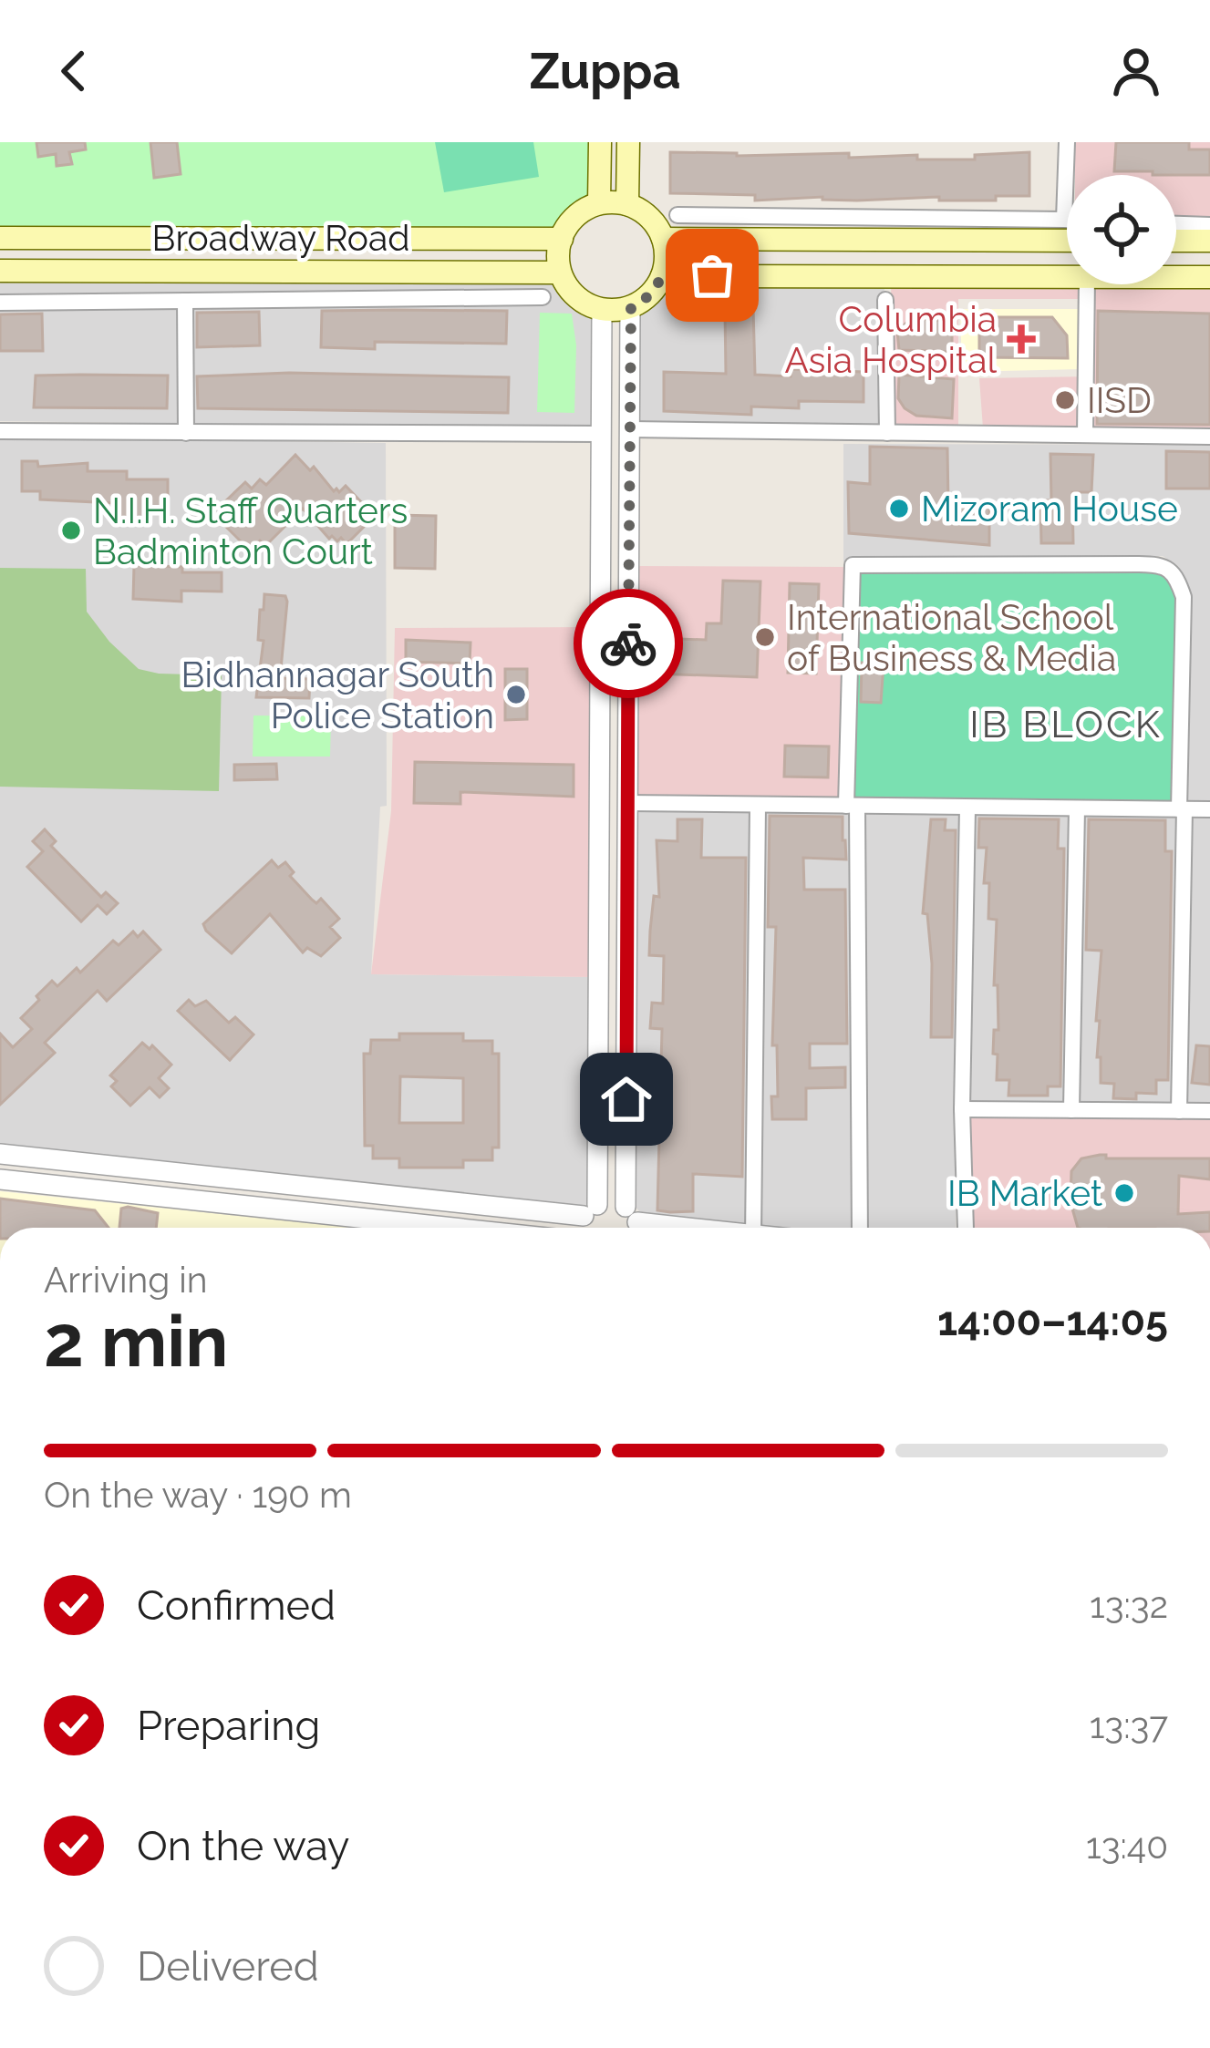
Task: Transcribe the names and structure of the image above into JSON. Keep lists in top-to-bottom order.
{
  "streets": {
    "main road": ["Broadway Road"]
  },
  "districts": ["IB BLOCK"],
  "places": {
    "health": ["Columbia Asia Hospital"],
    "other": [
      "IISD",
      "Mizoram House",
      "N.I.H. Staff Quarters Badminton Court",
      "International School of Business & Media",
      "Bidhannagar South Police Station",
      "IB Market"
    ]
  },
  "page": {
    "header": "Zuppa",
    "heading": ["2 min", "Arriving in", "14:00–14:05"],
    "bar": "On the way · 190 m",
    "list": [
      ["Confirmed", "13:32"],
      ["Preparing", "13:37"],
      ["On the way", "13:40"],
      "Delivered"
    ]
  }
}
